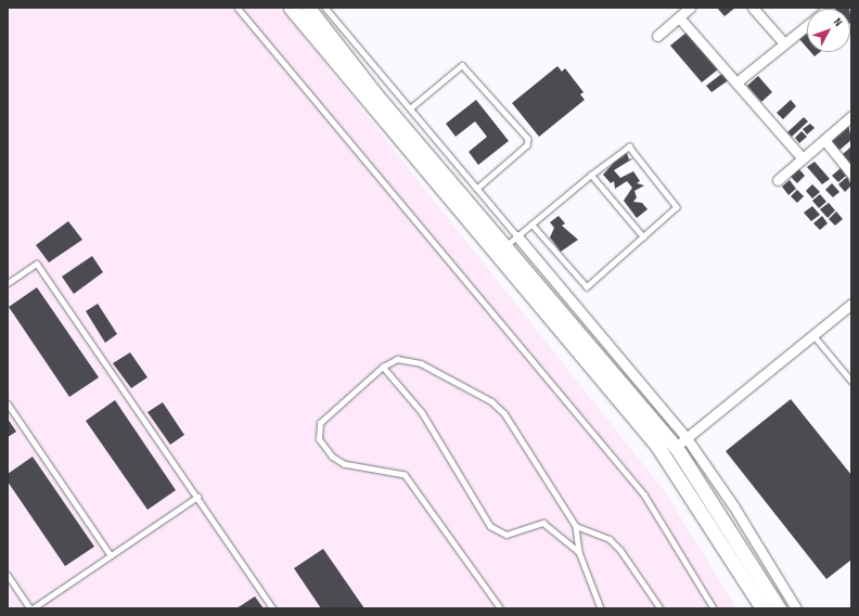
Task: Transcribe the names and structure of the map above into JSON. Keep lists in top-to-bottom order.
{
  "north": "top right"
}
